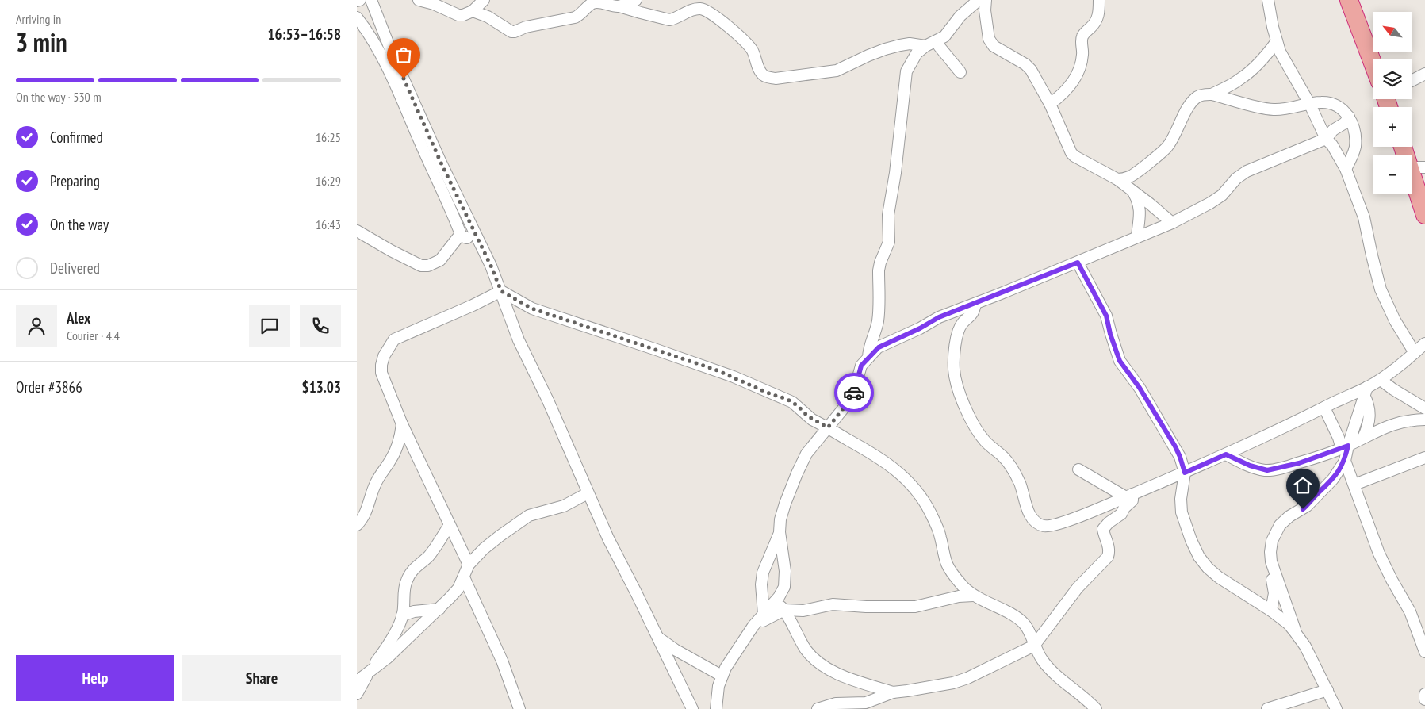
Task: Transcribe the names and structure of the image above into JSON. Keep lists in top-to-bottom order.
{
  "north": "top left",
  "page": {
    "heading": ["3 min", "Arriving in", "16:53–16:58"],
    "panel": [
      "Alex",
      "Courier · 4.4",
      "Order #3866",
      "$13.03"
    ],
    "map_buttons": ["+", "−"],
    "bar": "On the way · 530 m",
    "list": [
      ["Confirmed", "16:25"],
      ["Preparing", "16:29"],
      ["On the way", "16:43"],
      "Delivered"
    ],
    "buttons": ["Help", "Share"]
  }
}
